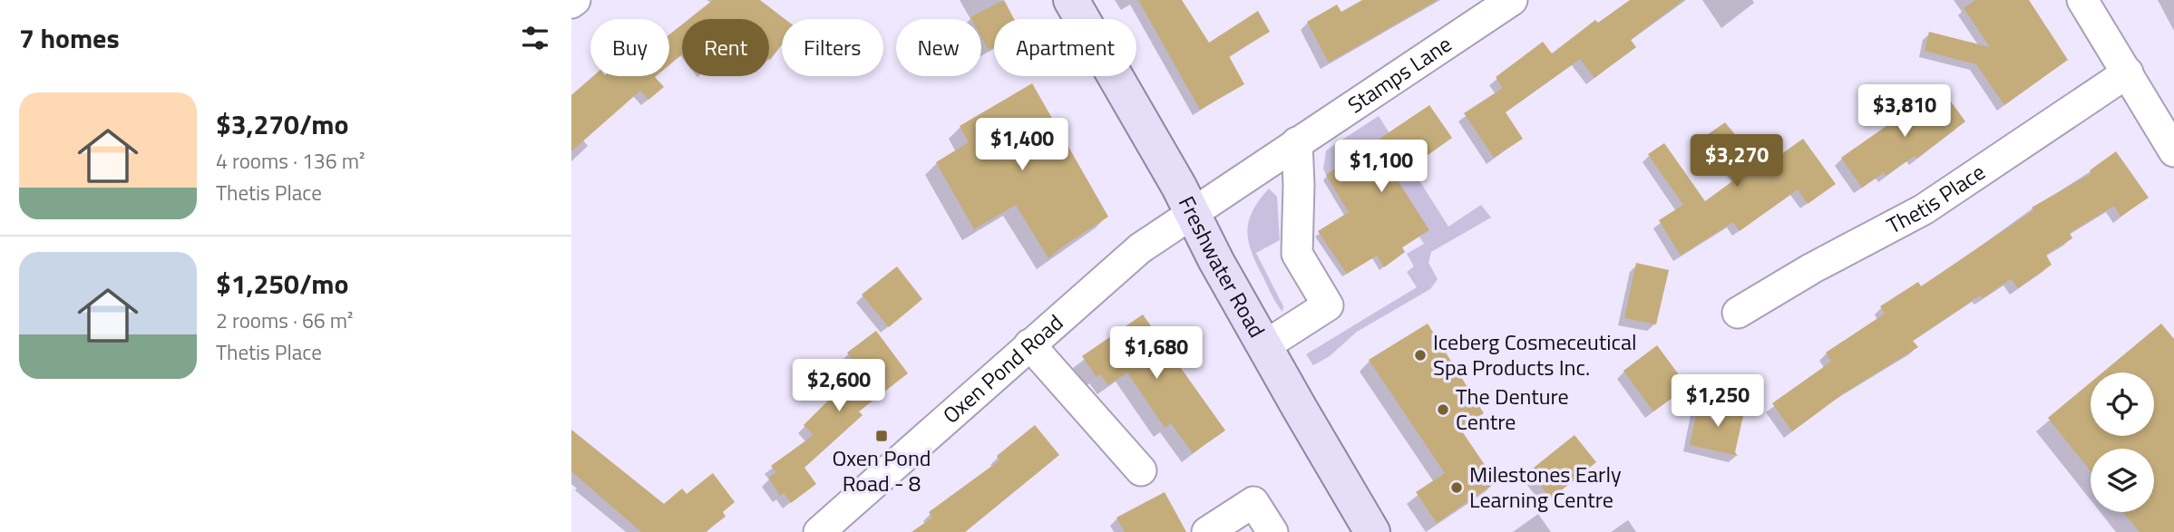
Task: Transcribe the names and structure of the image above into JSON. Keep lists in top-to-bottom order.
{
  "streets": {
    "main road": ["Freshwater Road"],
    "street": ["Stamps Lane", "Thetis Place", "Oxen Pond Road"]
  },
  "crossings": [
    ["Stamps Lane", "Freshwater Road"],
    ["Stamps Lane", "Oxen Pond Road"],
    ["Freshwater Road", "Oxen Pond Road"]
  ],
  "places": {
    "other": ["Iceberg Cosmeceutical Spa Products Inc.", "The Denture Centre", "Milestones Early Learning Centre"],
    "transit": ["Oxen Pond Road - 8"]
  },
  "page": {
    "heading": "7 homes",
    "chip": [
      "Buy",
      "Rent",
      "Filters",
      "New",
      "Apartment"
    ],
    "list": [
      {
        "name": "$3,270/mo",
        "note": "4 rooms · 136 m² · Thetis Place"
      },
      {
        "name": "$1,250/mo",
        "note": "2 rooms · 66 m² · Thetis Place"
      }
    ],
    "price": [
      "$3,810",
      "$1,400",
      "$3,270",
      "$1,100",
      "$1,680",
      "$2,600",
      "$1,250"
    ]
  }
}
